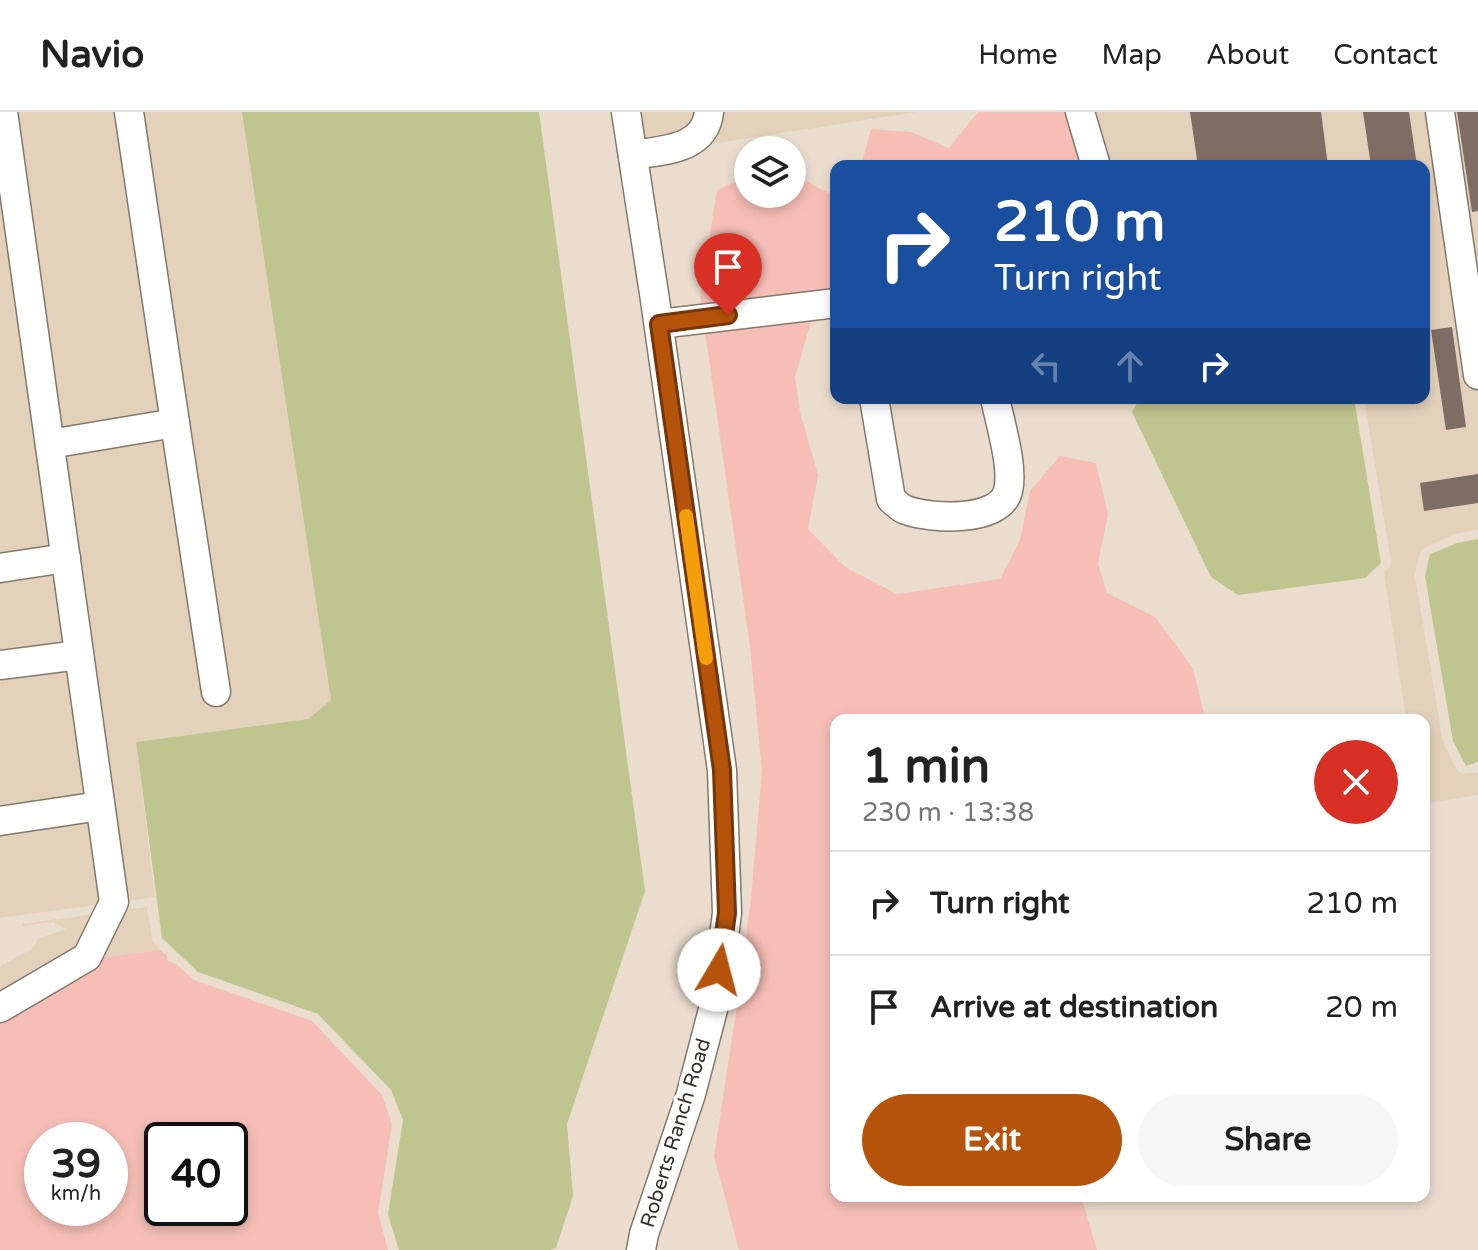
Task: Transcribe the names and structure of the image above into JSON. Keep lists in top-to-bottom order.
{
  "streets": {
    "street": ["Roberts Ranch Road"]
  },
  "page": {
    "header": "Navio",
    "nav": [
      "Home",
      "Map",
      "About",
      "Contact"
    ],
    "turn": ["210 m", "Turn right"],
    "heading": ["1 min", "230 m · 13:38"],
    "list": [
      {
        "name": "Turn right",
        "value": "210 m"
      },
      {
        "name": "Arrive at destination",
        "value": "20 m"
      }
    ],
    "buttons": ["Exit", "Share"],
    "speed": "39 km/h",
    "limit": "40"
  }
}
